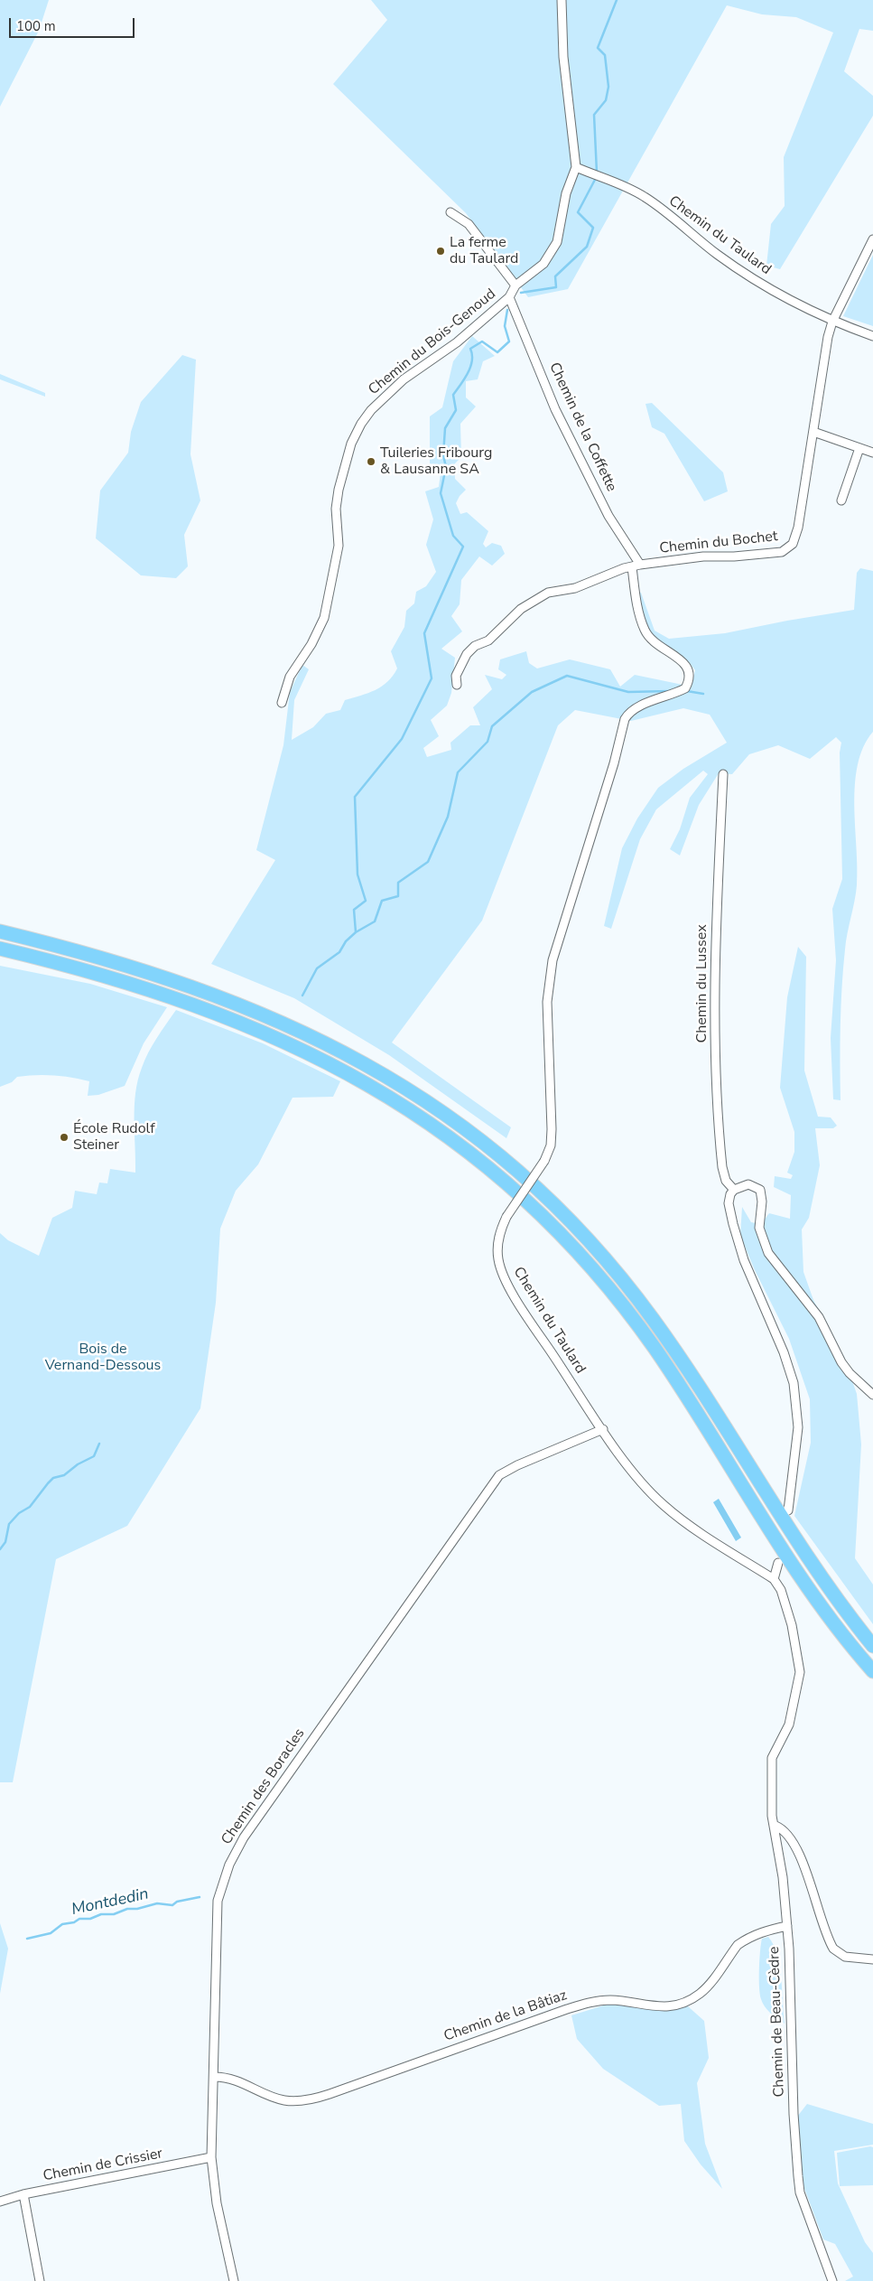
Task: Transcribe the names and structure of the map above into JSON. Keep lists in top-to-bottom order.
{
  "streets": {
    "street": [
      "Chemin du Taulard",
      "Chemin du Bois-Genoud",
      "Chemin de la Coffette",
      "Chemin du Bochet",
      "Chemin du Lussex",
      "Chemin des Boracles",
      "Chemin de la Bâtiaz",
      "Chemin de Beau-Cèdre",
      "Chemin de Crissier"
    ]
  },
  "crossings": [
    ["Chemin du Taulard", "Chemin du Bois-Genoud"],
    ["Chemin du Taulard", "Chemin de la Coffette"],
    ["Chemin du Taulard", "Chemin du Bochet"],
    ["Chemin du Taulard", "Chemin des Boracles"],
    ["Chemin du Taulard", "Chemin de Beau-Cèdre"],
    ["Chemin du Bois-Genoud", "Chemin de la Coffette"],
    ["Chemin de la Coffette", "Chemin du Bochet"],
    ["Chemin des Boracles", "Chemin de la Bâtiaz"],
    ["Chemin des Boracles", "Chemin de Crissier"],
    ["Chemin de la Bâtiaz", "Chemin de Beau-Cèdre"]
  ],
  "water": ["Montdedin"],
  "parks": ["Bois de Vernand-Dessous"],
  "places": ["La ferme du Taulard", "Tuileries Fribourg & Lausanne SA", "École Rudolf Steiner"],
  "scale_bar": "100 m"
}
